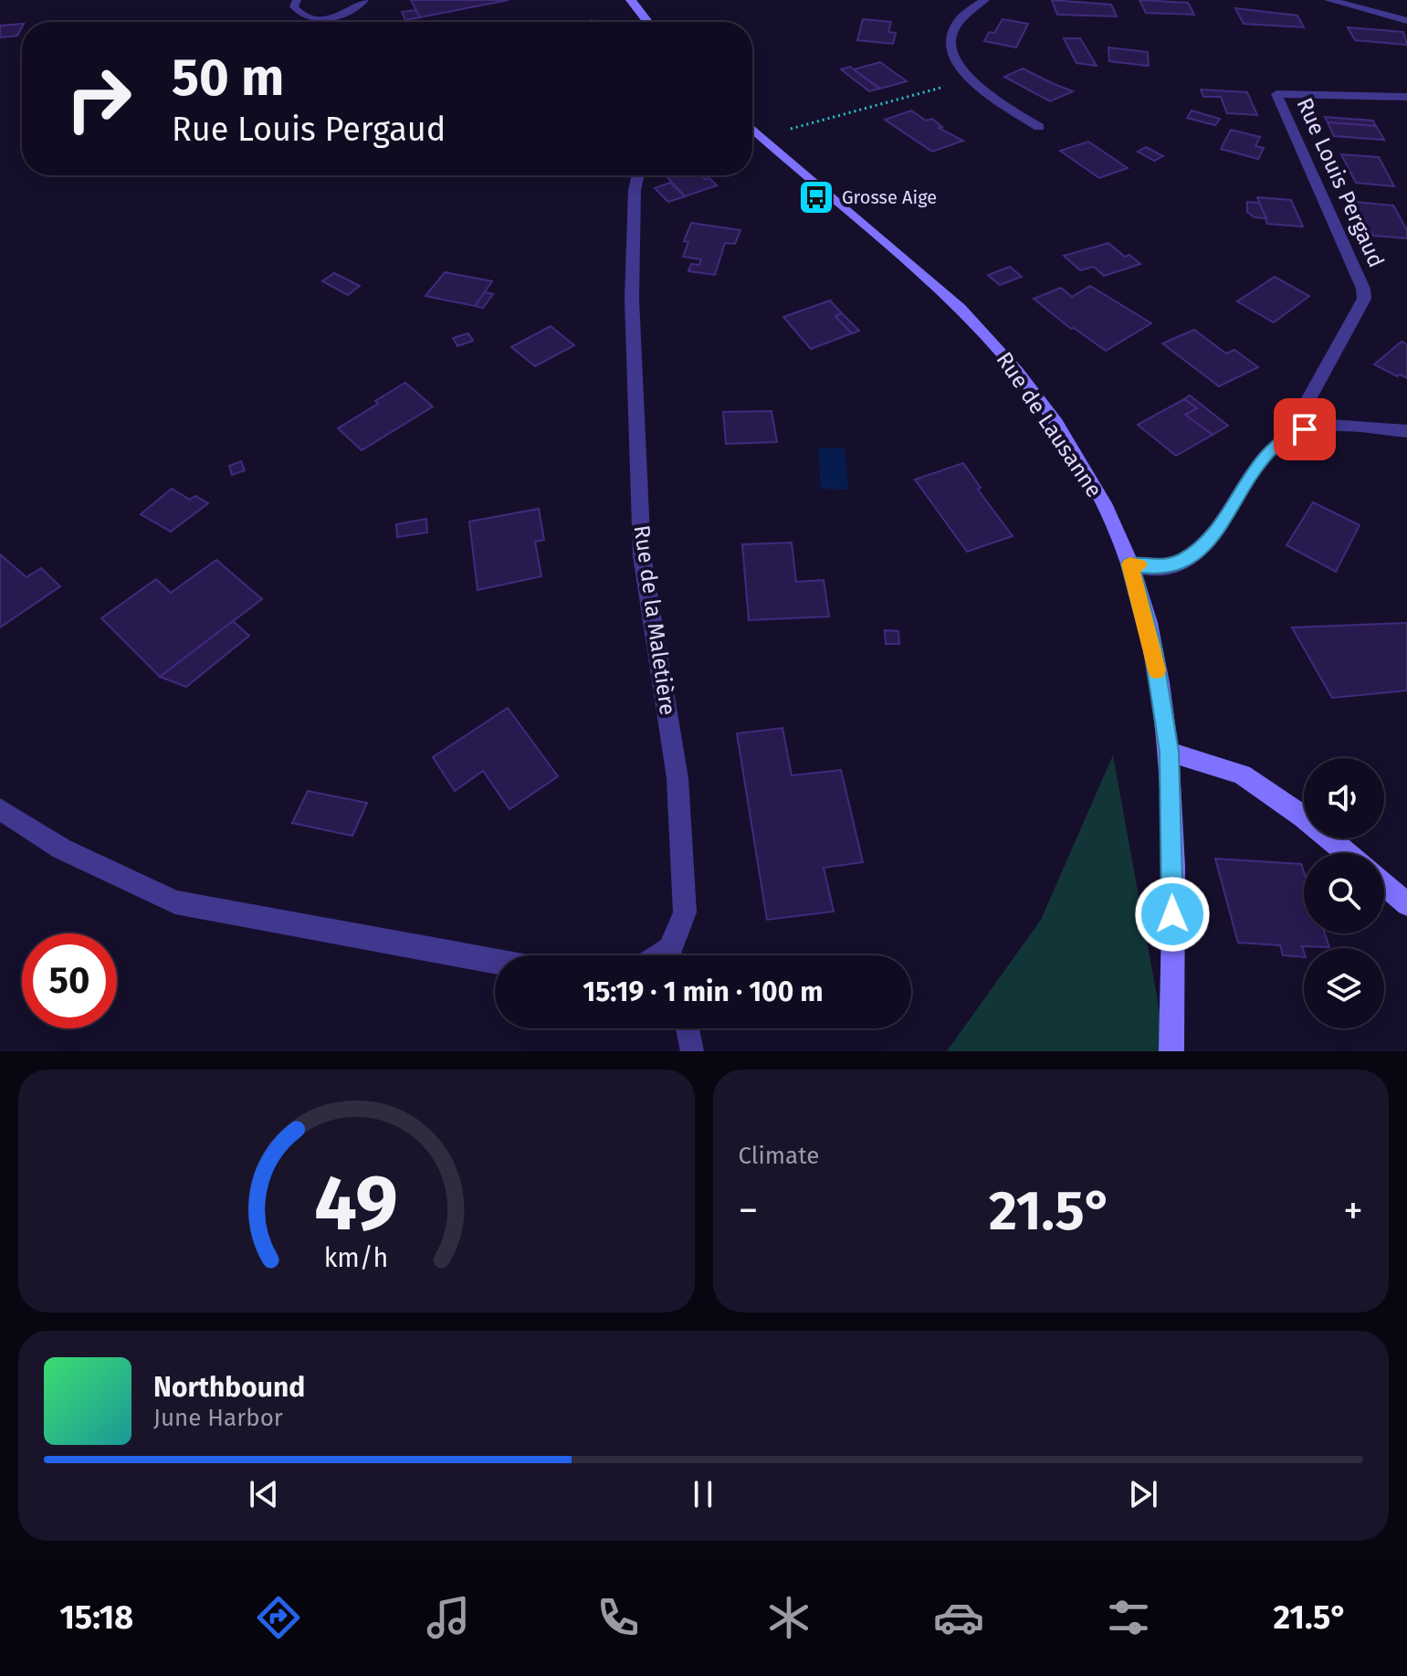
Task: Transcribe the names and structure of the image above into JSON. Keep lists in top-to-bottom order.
{
  "streets": {
    "main road": ["Rue de Lausanne"],
    "street": ["Rue Louis Pergaud", "Rue de la Maletière"]
  },
  "places": {
    "bus stop": ["Grosse Aige"]
  },
  "page": {
    "turn": ["50 m", "Rue Louis Pergaud"],
    "limit": "50",
    "trip": "15:19 · 1 min · 100 m",
    "tile": "Climate",
    "heat": ["−", "21.5°", "+"],
    "song": ["Northbound", "June Harbor"],
    "tabs": ["15:18", "21.5°"],
    "gauge": ["49", "km/h"]
  }
}
